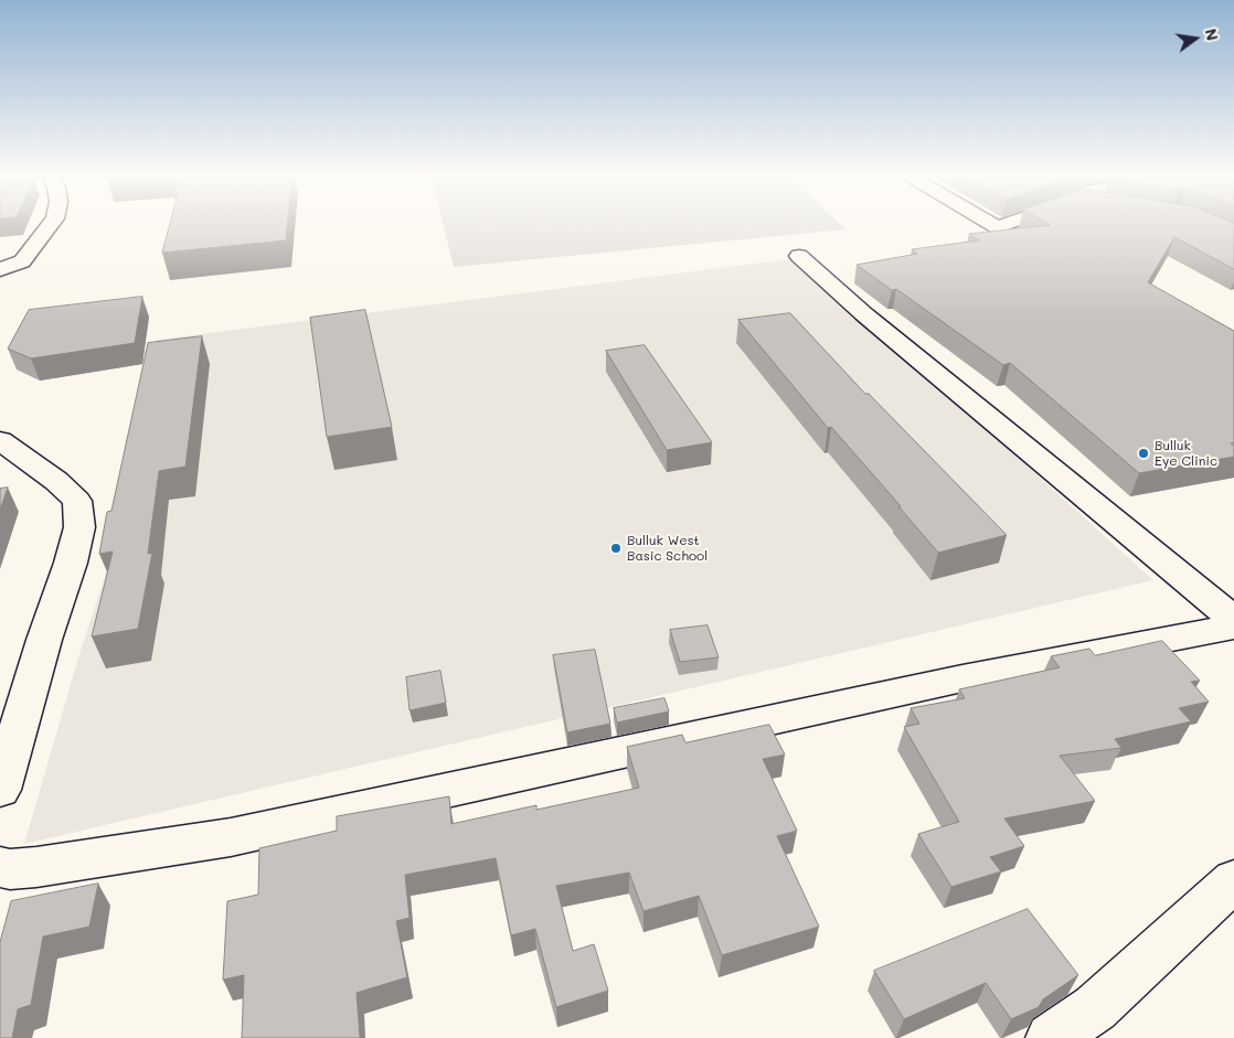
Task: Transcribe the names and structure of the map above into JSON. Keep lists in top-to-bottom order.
{
  "places": ["Bulluk Eye Clinic", "Bulluk West Basic School"],
  "north": "right"
}
